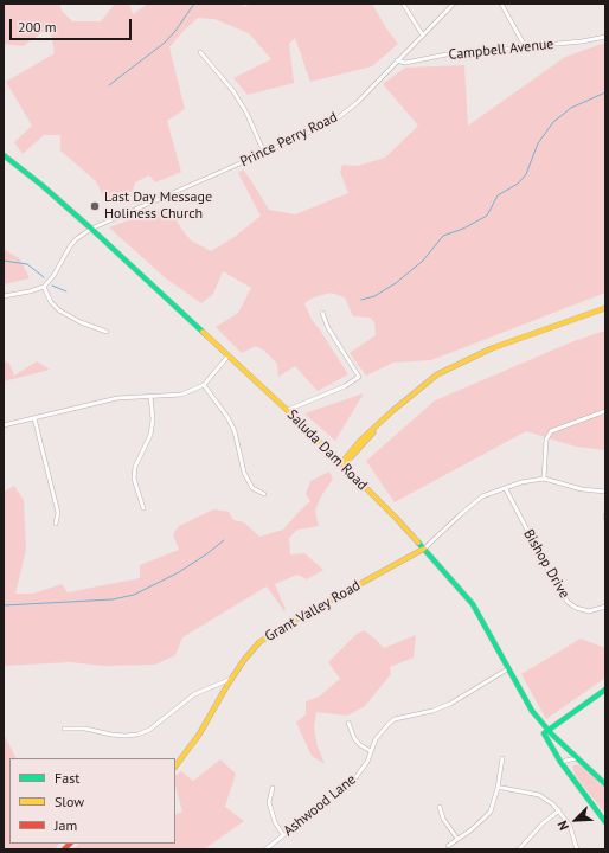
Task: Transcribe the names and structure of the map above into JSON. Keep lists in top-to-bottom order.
{
  "streets": {
    "street": [
      "Campbell Avenue",
      "Prince Perry Road",
      "Saluda Dam Road",
      "Bishop Drive",
      "Grant Valley Road",
      "Ashwood Lane"
    ]
  },
  "crossings": [
    ["Campbell Avenue", "Prince Perry Road"],
    ["Prince Perry Road", "Saluda Dam Road"],
    ["Saluda Dam Road", "Grant Valley Road"],
    ["Saluda Dam Road", "Ashwood Lane"]
  ],
  "places": ["Last Day Message Holiness Church"],
  "legend": ["Fast", "Slow", "Jam"],
  "scale_bar": "200 m",
  "north": "bottom left"
}
